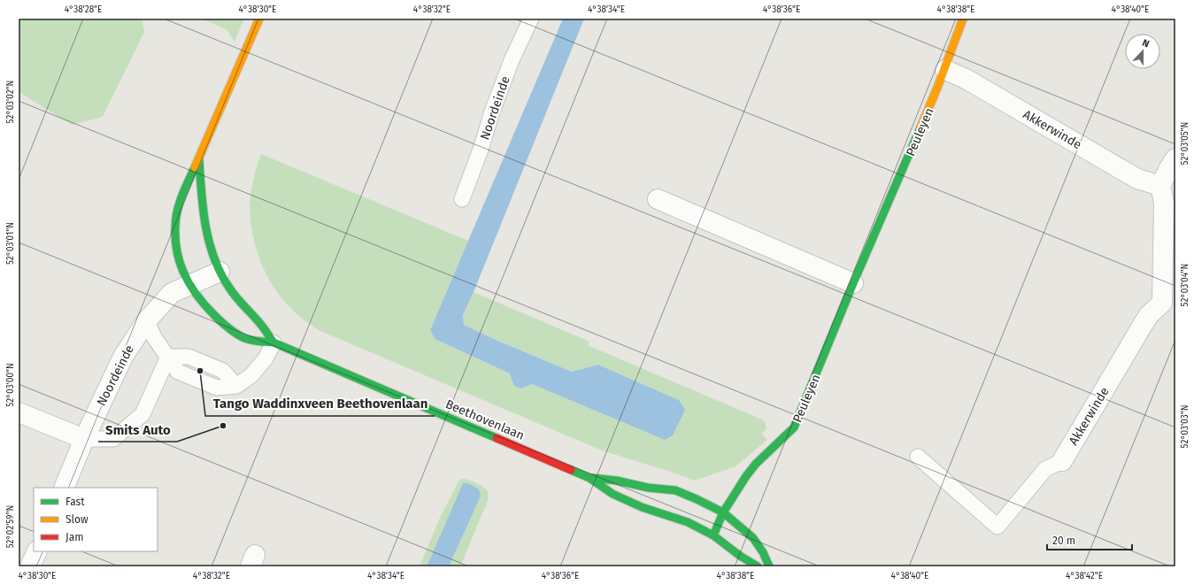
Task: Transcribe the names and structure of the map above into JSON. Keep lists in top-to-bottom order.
{
  "streets": {
    "main road": ["Peuleyen", "Beethovenlaan"],
    "street": ["Noordeinde", "Akkerwinde"]
  },
  "crossings": [
    ["Noordeinde", "Beethovenlaan"],
    ["Akkerwinde", "Peuleyen"],
    ["Peuleyen", "Beethovenlaan"]
  ],
  "places": ["Tango Waddinxveen Beethovenlaan", "Smits Auto"],
  "legend": ["Fast", "Slow", "Jam"],
  "scale_bar": "20 m",
  "north": "top",
  "coordinates": [
    "4°38'28\"E",
    "4°38'30\"E",
    "4°38'32\"E",
    "4°38'34\"E",
    "4°38'36\"E",
    "4°38'38\"E",
    "4°38'40\"E",
    "52°03'02\"N",
    "52°03'05\"N",
    "52°03'01\"N",
    "52°03'04\"N",
    "52°03'00\"N",
    "52°03'03\"N",
    "52°02'59\"N",
    "4°38'42\"E"
  ]
}
